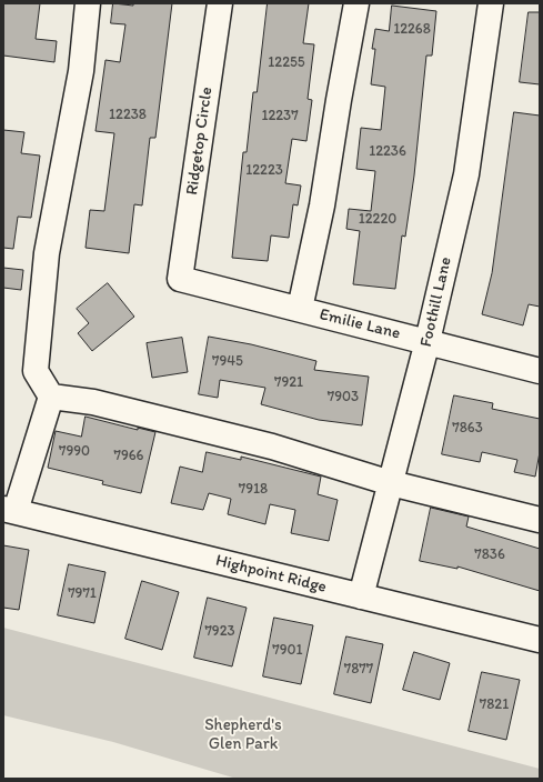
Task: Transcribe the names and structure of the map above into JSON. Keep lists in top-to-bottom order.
{
  "streets": {
    "street": [
      "Ridgetop Circle",
      "Foothill Lane",
      "Emilie Lane",
      "Highpoint Ridge"
    ]
  },
  "crossings": [
    ["Ridgetop Circle", "Emilie Lane"],
    ["Foothill Lane", "Emilie Lane"],
    ["Foothill Lane", "Highpoint Ridge"]
  ],
  "parks": ["Shepherd's Glen Park"],
  "house_numbers": [
    "12268",
    "12255",
    "12238",
    "12237",
    "12236",
    "12223",
    "12220",
    "7945",
    "7921",
    "7903",
    "7863",
    "7990",
    "7966",
    "7918",
    "7836",
    "7971",
    "7923",
    "7901",
    "7877",
    "7821"
  ]
}
